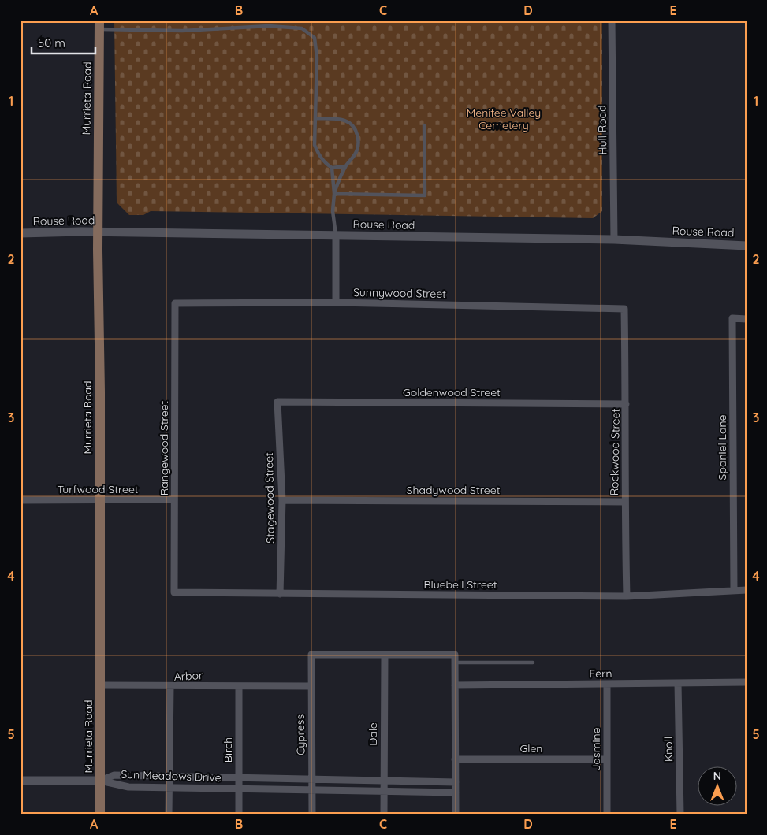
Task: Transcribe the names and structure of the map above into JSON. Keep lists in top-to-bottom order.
{
  "streets": {
    "main road": ["Murrieta Road"],
    "street": [
      "Hull Road",
      "Rouse Road",
      "Sunnywood Street",
      "Goldenwood Street",
      "Spaniel Lane",
      "Rangewood Street",
      "Rockwood Street",
      "Turfwood Street",
      "Shadywood Street",
      "Stagewood Street",
      "Bluebell Street",
      "Fern",
      "Arbor",
      "Dale",
      "Cypress",
      "Glen",
      "Jasmine",
      "Knoll",
      "Birch",
      "Sun Meadows Drive"
    ]
  },
  "crossings": [
    ["Murrieta Road", "Rouse Road"],
    ["Murrieta Road", "Turfwood Street"],
    ["Murrieta Road", "Sun Meadows Drive"],
    ["Hull Road", "Rouse Road"],
    ["Sunnywood Street", "Rangewood Street"],
    ["Sunnywood Street", "Rockwood Street"],
    ["Goldenwood Street", "Rockwood Street"],
    ["Goldenwood Street", "Stagewood Street"],
    ["Spaniel Lane", "Bluebell Street"],
    ["Rangewood Street", "Turfwood Street"],
    ["Rangewood Street", "Bluebell Street"],
    ["Rockwood Street", "Shadywood Street"],
    ["Rockwood Street", "Bluebell Street"],
    ["Shadywood Street", "Stagewood Street"],
    ["Stagewood Street", "Bluebell Street"],
    ["Fern", "Jasmine"],
    ["Fern", "Knoll"],
    ["Arbor", "Cypress"],
    ["Arbor", "Birch"],
    ["Arbor", "Sun Meadows Drive"],
    ["Dale", "Cypress"],
    ["Dale", "Sun Meadows Drive"],
    ["Cypress", "Sun Meadows Drive"],
    ["Glen", "Jasmine"],
    ["Birch", "Sun Meadows Drive"]
  ],
  "parks": ["Menifee Valley Cemetery"],
  "scale_bar": "50 m",
  "north": "top",
  "grid": {
    "columns": [
      "A",
      "B",
      "C",
      "D",
      "E"
    ],
    "rows": [
      "1",
      "2",
      "3",
      "4",
      "5"
    ]
  }
}
